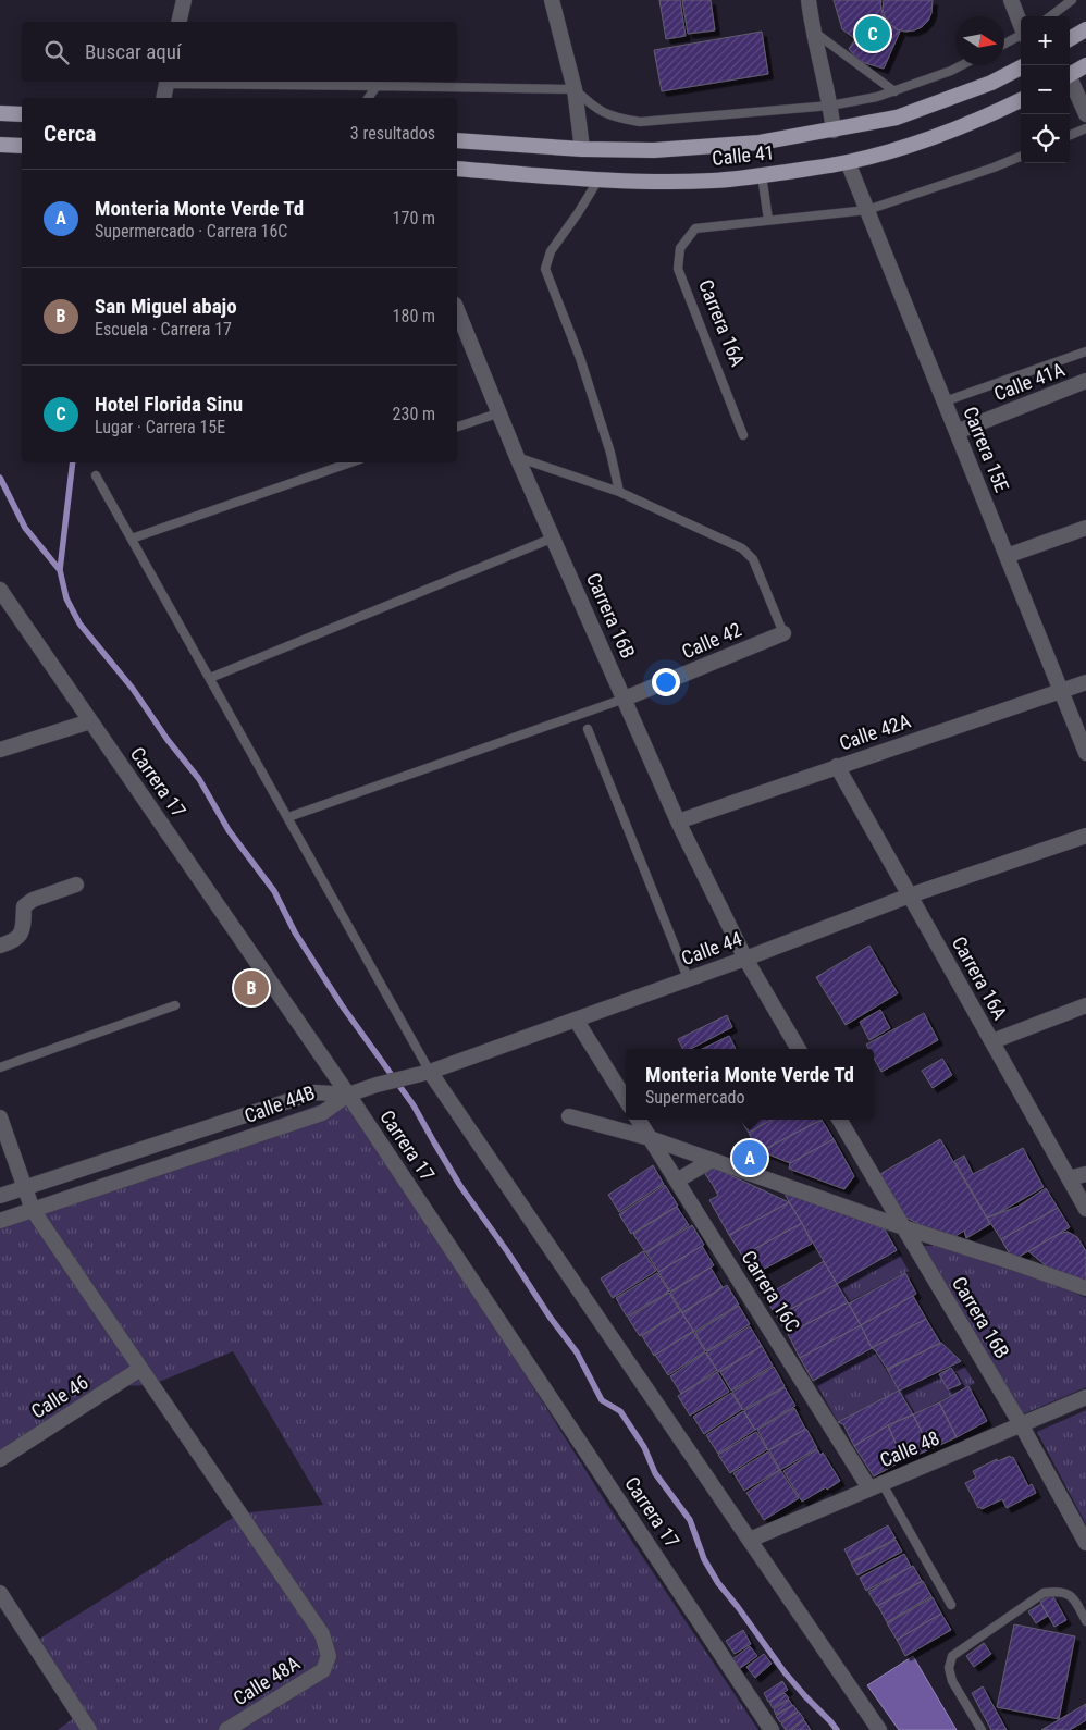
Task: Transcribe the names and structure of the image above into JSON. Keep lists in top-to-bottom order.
{
  "streets": {
    "main road": ["Calle 41"],
    "street": [
      "Carrera 16A",
      "Calle 41A",
      "Carrera 15E",
      "Carrera 16B",
      "Calle 42",
      "Calle 42A",
      "Carrera 17",
      "Calle 44",
      "Calle 44B",
      "Carrera 16C",
      "Calle 46",
      "Calle 48",
      "Calle 48A"
    ]
  },
  "crossings": [
    ["Calle 41", "Carrera 15E"],
    ["Carrera 16A", "Calle 42A"],
    ["Carrera 16A", "Calle 44"],
    ["Calle 41A", "Carrera 15E"],
    ["Carrera 15E", "Calle 42A"],
    ["Carrera 16B", "Calle 42"],
    ["Carrera 16B", "Calle 42A"],
    ["Carrera 16B", "Calle 44"],
    ["Carrera 16B", "Calle 48"],
    ["Carrera 17", "Calle 44"],
    ["Carrera 17", "Calle 44B"],
    ["Calle 44", "Calle 44B"],
    ["Carrera 16C", "Calle 48"],
    ["Calle 46", "Calle 48A"]
  ],
  "north": "right",
  "page": {
    "pins": ["C", "B", "A"],
    "map_buttons": ["+", "−"],
    "search": "Buscar aquí",
    "heading": ["Cerca", "3 resultados"],
    "list": [
      {
        "mark": "A",
        "name": "Monteria Monte Verde Td",
        "note": "Supermercado · Carrera 16C",
        "value": "170 m"
      },
      {
        "mark": "B",
        "name": "San Miguel abajo",
        "note": "Escuela · Carrera 17",
        "value": "180 m"
      },
      {
        "mark": "C",
        "name": "Hotel Florida Sinu",
        "note": "Lugar · Carrera 15E",
        "value": "230 m"
      }
    ],
    "popup": ["Monteria Monte Verde Td", "Supermercado"]
  }
}
